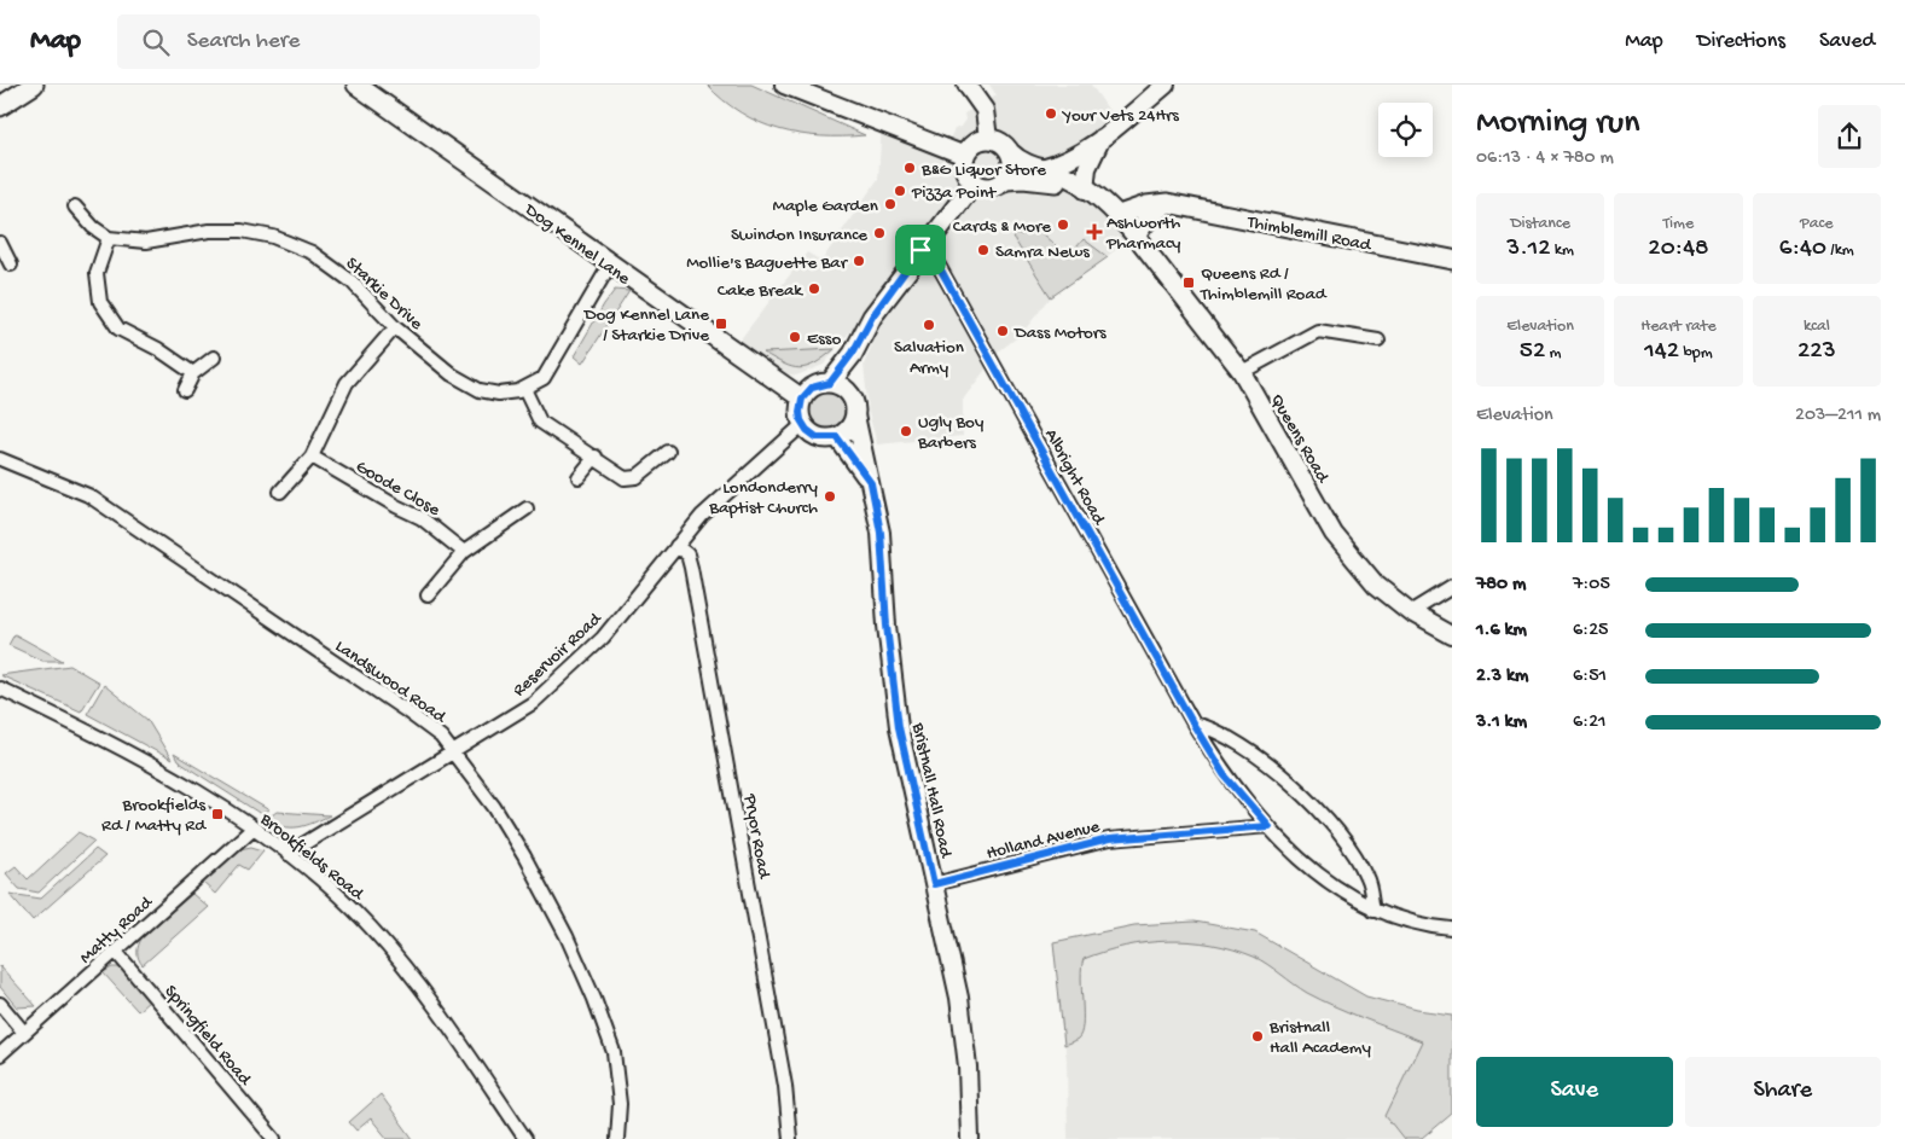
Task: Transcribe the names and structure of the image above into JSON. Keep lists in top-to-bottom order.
{
  "streets": {
    "main road": ["Thimblemill Road", "Dog Kennel Lane"],
    "street": [
      "Starkie Drive",
      "Queens Road",
      "Albright Road",
      "Goode Close",
      "Reservoir Road",
      "Landswood Road",
      "Bristnall Hall Road",
      "Pryor Road",
      "Holland Avenue",
      "Brookfields Road",
      "Matty Road",
      "Springfield Road"
    ]
  },
  "crossings": [
    ["Dog Kennel Lane", "Starkie Drive"],
    ["Dog Kennel Lane", "Reservoir Road"],
    ["Dog Kennel Lane", "Bristnall Hall Road"],
    ["Albright Road", "Holland Avenue"],
    ["Reservoir Road", "Landswood Road"],
    ["Reservoir Road", "Bristnall Hall Road"],
    ["Reservoir Road", "Pryor Road"],
    ["Reservoir Road", "Brookfields Road"],
    ["Bristnall Hall Road", "Holland Avenue"],
    ["Brookfields Road", "Matty Road"],
    ["Matty Road", "Springfield Road"]
  ],
  "places": {
    "other": [
      "Your Vets 24Hrs",
      "B&G Liquor Store",
      "Pizza Point",
      "Maple Garden",
      "Cards & More",
      "Swindon Insurance",
      "Samra News",
      "Mollie's Baguette Bar",
      "Cake Break",
      "Salvation Army",
      "Dass Motors",
      "Esso",
      "Ugly Boy Barbers",
      "Londonderry Baptist Church",
      "Bristnall Hall Academy"
    ],
    "health": ["Ashworth Pharmacy"],
    "transit": ["Queens Rd / Thimblemill Road", "Dog Kennel Lane / Starkie Drive", "Brookfields Rd / Matty Rd"]
  },
  "page": {
    "header": "Map",
    "search": "Search here",
    "nav": ["Map", "Directions", "Saved"],
    "heading": ["Morning run", "06:13 · 4 × 780 m"],
    "stats": [
      ["Distance", "3.12 km"],
      ["Time", "20:48"],
      ["Pace", "6:40 /km"],
      ["Elevation", "52 m"],
      ["Heart rate", "142 bpm"],
      ["kcal", "223"]
    ],
    "chart": ["Elevation", "203–211 m"],
    "list": [
      {
        "name": "780 m",
        "note": "7:05"
      },
      {
        "name": "1.6 km",
        "note": "6:25"
      },
      {
        "name": "2.3 km",
        "note": "6:51"
      },
      {
        "name": "3.1 km",
        "note": "6:21"
      }
    ],
    "buttons": ["Save", "Share"]
  }
}
